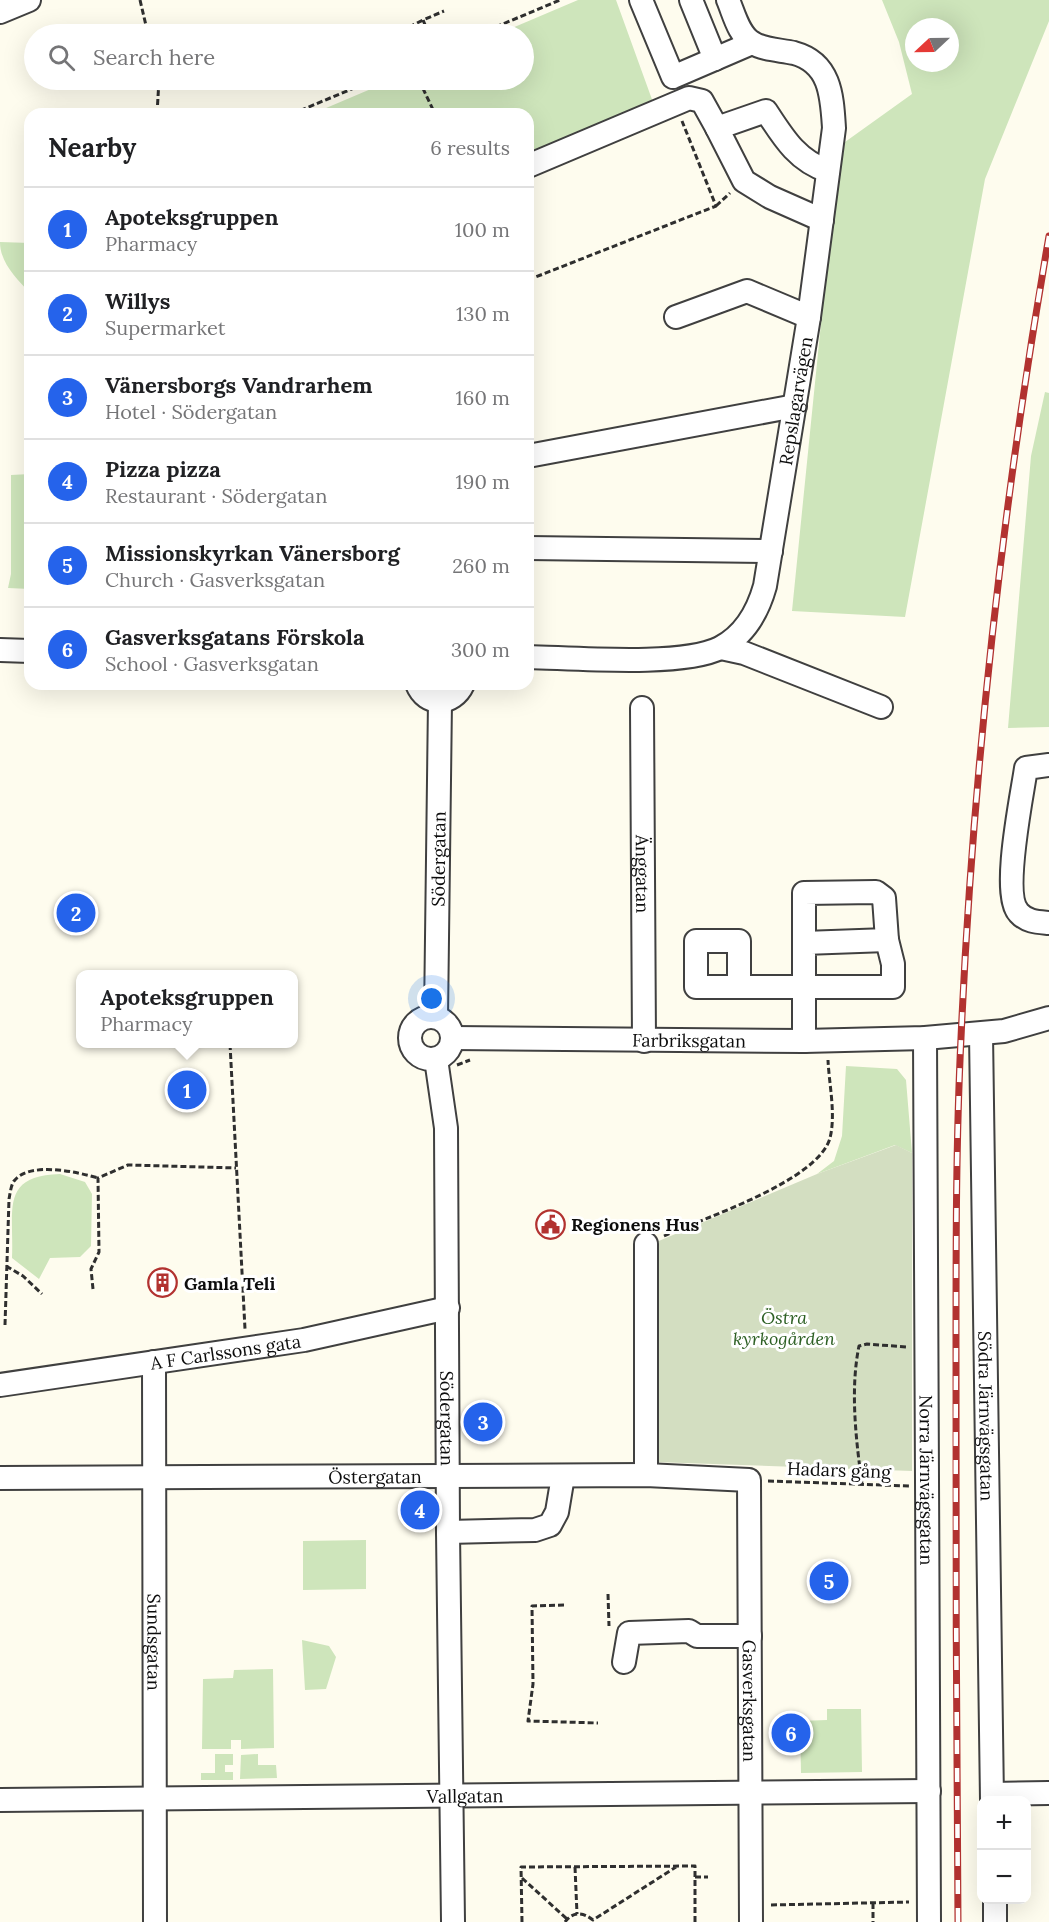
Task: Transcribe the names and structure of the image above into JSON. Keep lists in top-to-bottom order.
{
  "streets": {
    "street": [
      "Repslagarvägen",
      "Södergatan",
      "Änggatan",
      "Farbriksgatan",
      "A F Carlssons gata",
      "Södra Järnvägsgatan",
      "Östergatan",
      "Norra Järnvägsgatan",
      "Sundsgatan",
      "Gasverksgatan",
      "Vallgatan"
    ],
    "path": ["Hadars gång"]
  },
  "crossings": [
    ["Södergatan", "Farbriksgatan"],
    ["Södergatan", "A F Carlssons gata"],
    ["Södergatan", "Östergatan"],
    ["Södergatan", "Vallgatan"],
    ["Änggatan", "Farbriksgatan"],
    ["Farbriksgatan", "Södra Järnvägsgatan"],
    ["Farbriksgatan", "Norra Järnvägsgatan"],
    ["A F Carlssons gata", "Sundsgatan"],
    ["Hadars gång", "Östergatan"],
    ["Hadars gång", "Norra Järnvägsgatan"],
    ["Hadars gång", "Gasverksgatan"],
    ["Östergatan", "Sundsgatan"],
    ["Östergatan", "Gasverksgatan"],
    ["Norra Järnvägsgatan", "Vallgatan"],
    ["Sundsgatan", "Vallgatan"],
    ["Gasverksgatan", "Vallgatan"]
  ],
  "parks": ["Östra kyrkogården"],
  "places": {
    "public building": ["Regionens Hus"],
    "building": ["Gamla Teli"]
  },
  "north": "left",
  "page": {
    "search": "Search here",
    "heading": ["Nearby", "6 results"],
    "list": [
      {
        "mark": "1",
        "name": "Apoteksgruppen",
        "note": "Pharmacy",
        "value": "100 m"
      },
      {
        "mark": "2",
        "name": "Willys",
        "note": "Supermarket",
        "value": "130 m"
      },
      {
        "mark": "3",
        "name": "Vänersborgs Vandrarhem",
        "note": "Hotel · Södergatan",
        "value": "160 m"
      },
      {
        "mark": "4",
        "name": "Pizza pizza",
        "note": "Restaurant · Södergatan",
        "value": "190 m"
      },
      {
        "mark": "5",
        "name": "Missionskyrkan Vänersborg",
        "note": "Church · Gasverksgatan",
        "value": "260 m"
      },
      {
        "mark": "6",
        "name": "Gasverksgatans Förskola",
        "note": "School · Gasverksgatan",
        "value": "300 m"
      }
    ],
    "pins": [
      "2",
      "1",
      "3",
      "4",
      "5",
      "6"
    ],
    "popup": ["Apoteksgruppen", "Pharmacy"],
    "map_buttons": ["+", "−"]
  }
}
